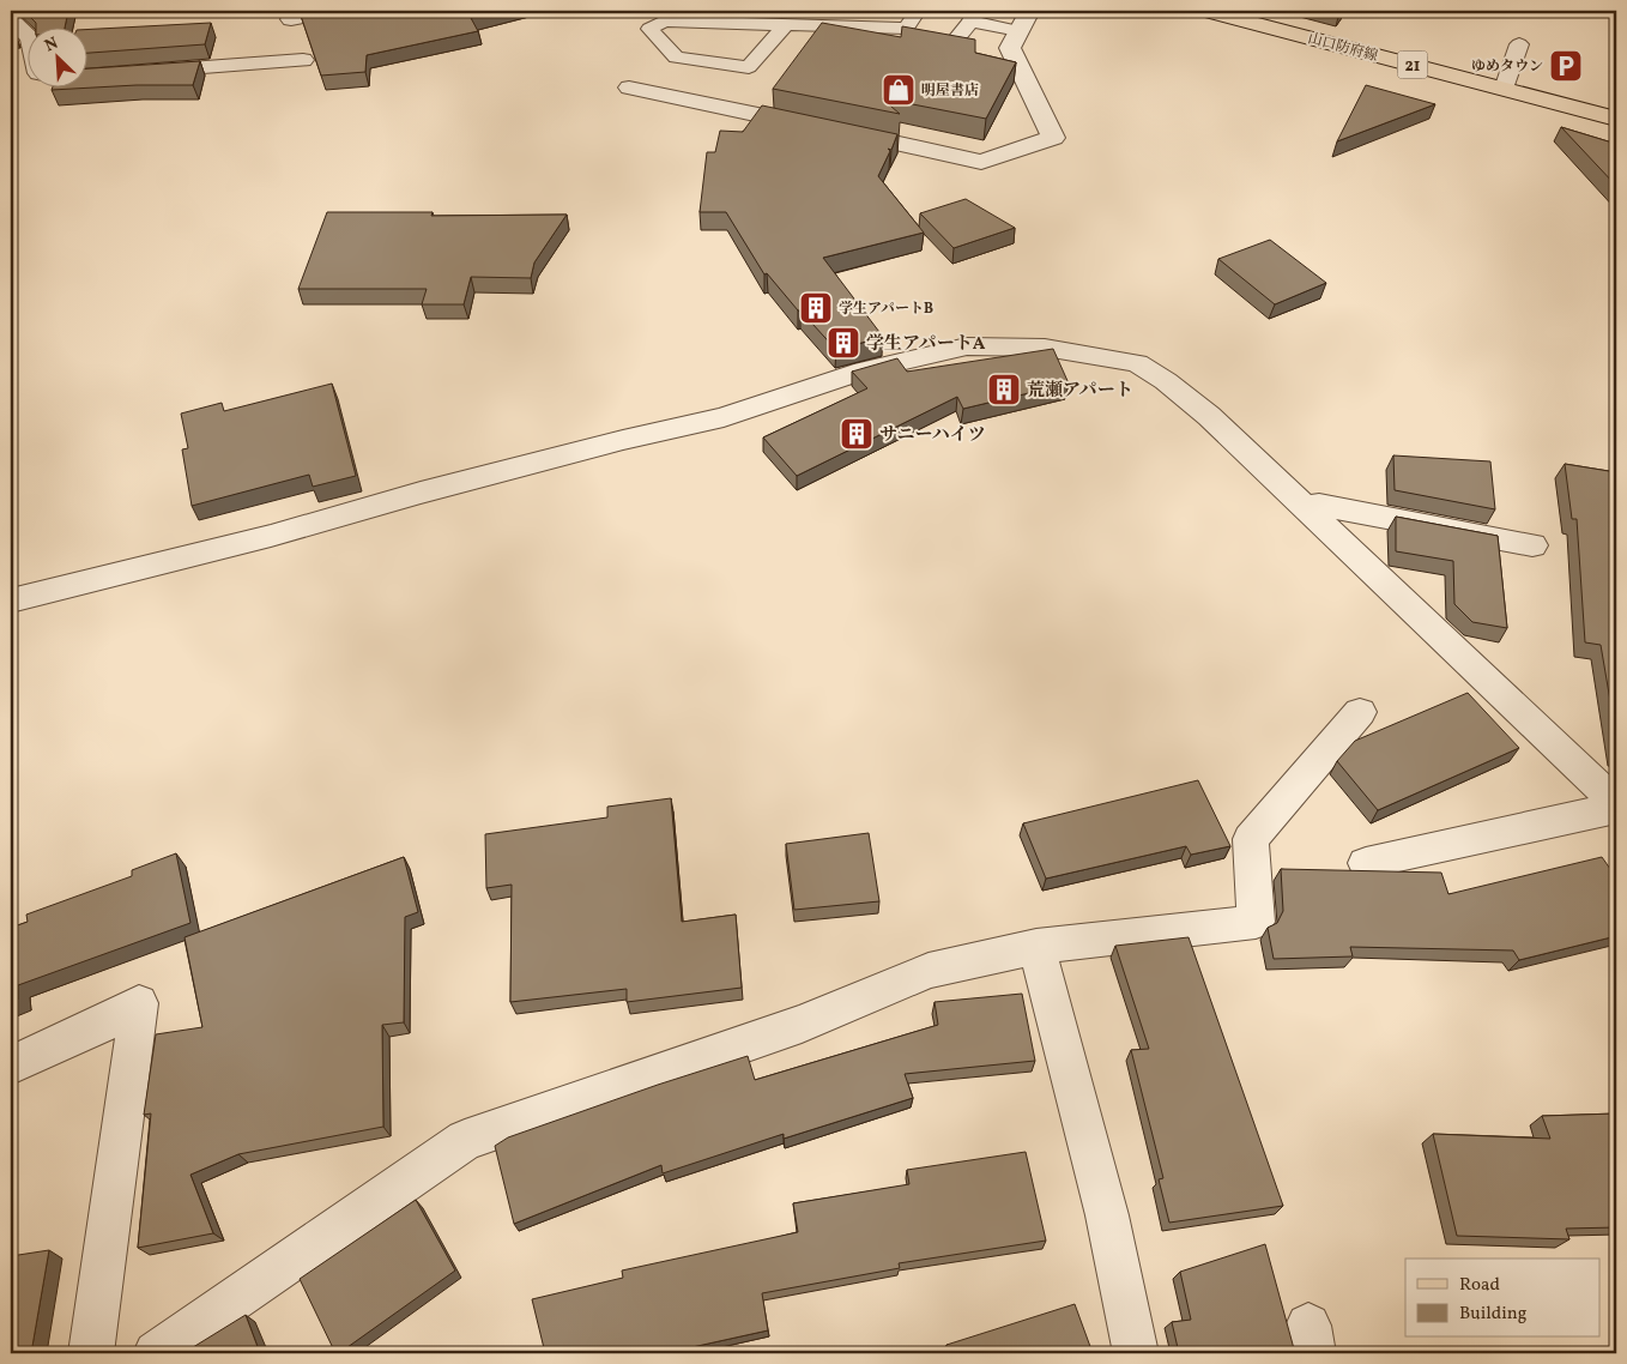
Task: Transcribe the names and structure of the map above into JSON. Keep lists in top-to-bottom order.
{
  "streets": {
    "main road": ["山口防府線", "21"]
  },
  "places": {
    "parking": ["ゆめタウン"],
    "shop": ["明屋書店"],
    "building": [
      "学生アパートB",
      "学生アパートA",
      "荒瀬アパート",
      "サニーハイツ"
    ]
  },
  "legend": ["Road", "Building"],
  "north": "top left"
}
